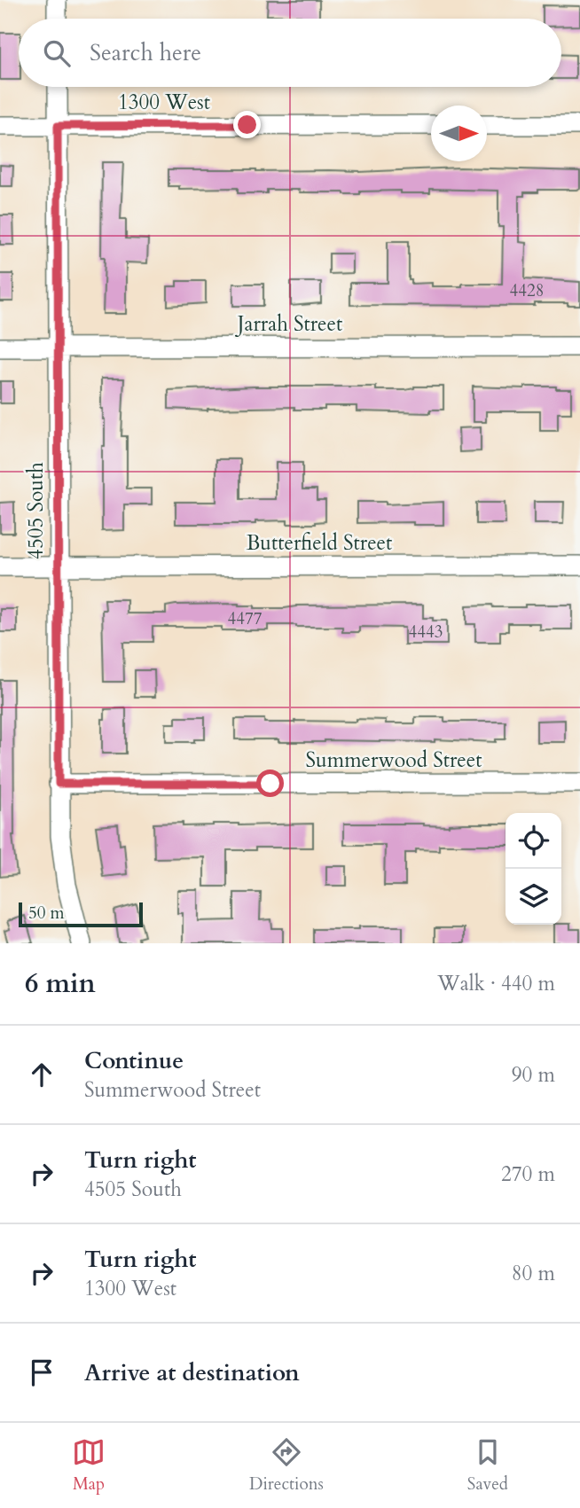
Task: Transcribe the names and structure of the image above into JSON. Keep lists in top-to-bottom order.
{
  "streets": {
    "street": [
      "1300 West",
      "Jarrah Street",
      "4505 South",
      "Butterfield Street",
      "Summerwood Street"
    ]
  },
  "crossings": [
    ["1300 West", "4505 South"],
    ["Jarrah Street", "4505 South"],
    ["4505 South", "Butterfield Street"],
    ["4505 South", "Summerwood Street"]
  ],
  "house_numbers": ["4428", "4477", "4443"],
  "scale_bar": "50 m",
  "north": "right",
  "page": {
    "search": "Search here",
    "scale": "50 m",
    "heading": ["6 min", "Walk · 440 m"],
    "list": [
      ["Continue", "Summerwood Street", "90 m"],
      ["Turn right", "4505 South", "270 m"],
      ["Turn right", "1300 West", "80 m"],
      "Arrive at destination"
    ],
    "nav": ["Map", "Directions", "Saved"]
  }
}
